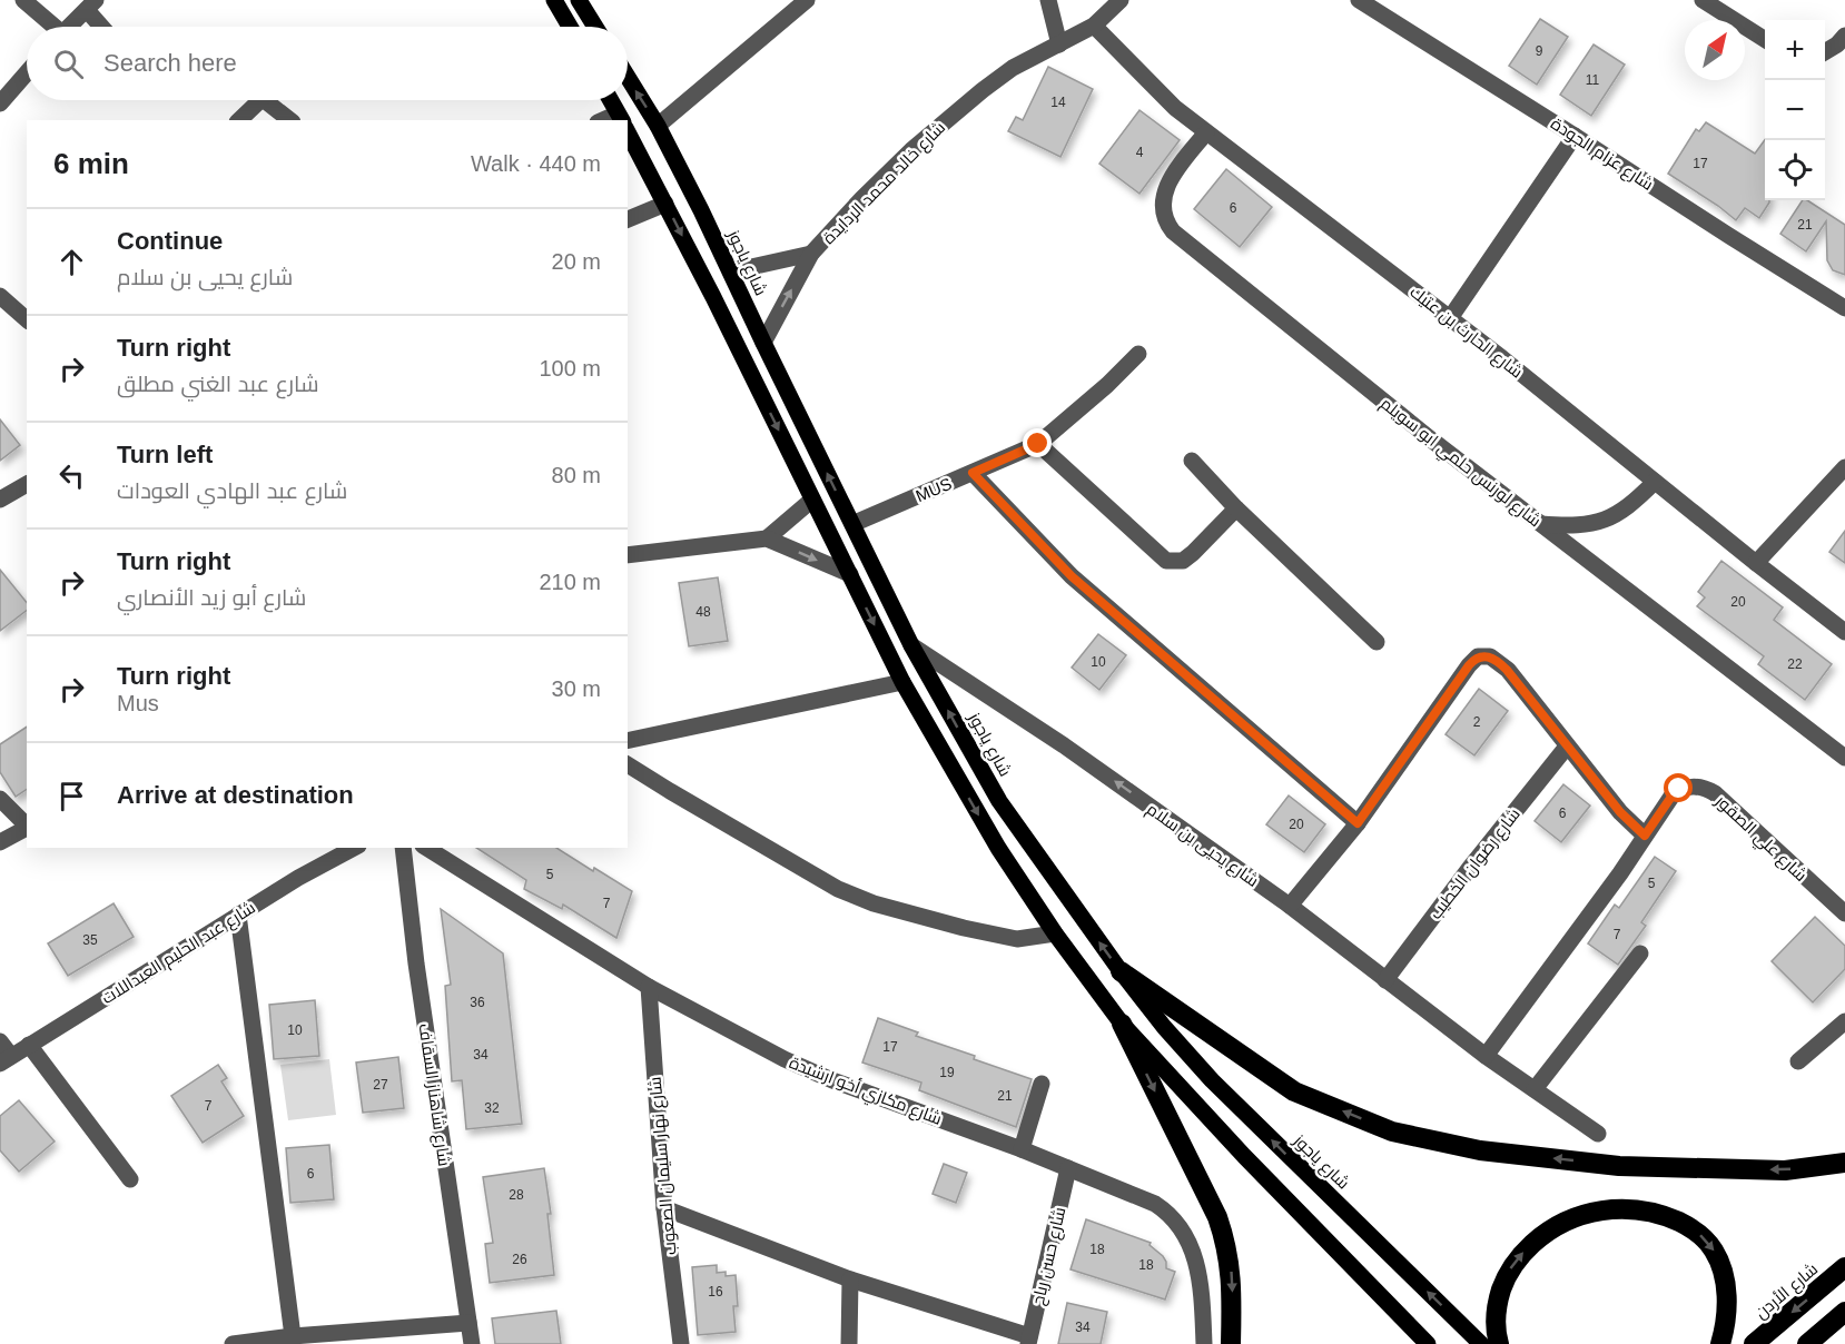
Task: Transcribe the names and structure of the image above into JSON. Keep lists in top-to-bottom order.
{
  "streets": {
    "highway": ["شارع الأردن"],
    "main road": ["شارع ياجوز"],
    "street": [
      "شارع عزام الجودة",
      "شارع خالد محمد الردايدة",
      "شارع الحارث بن عتيك",
      "شارع لورنس حلمي ابو سويلم",
      "MUS",
      "شارع علي الصقور",
      "شارع يحيى بن سلام",
      "شارع رضوان الخطيب",
      "شارع عبد الحليم العبداللات",
      "شارع مكازي أخو ارشيدة",
      "شارع شاهناز السقاف",
      "شارع نهار سليمان الصعوب",
      "شارع حسن رباح"
    ]
  },
  "crossings": [
    ["شارع خالد محمد الردايدة", "شارع ياجوز"],
    ["شارع خالد محمد الردايدة", "شارع الحارث بن عتيك"],
    ["شارع ياجوز", "MUS"],
    ["شارع ياجوز", "شارع يحيى بن سلام"],
    ["شارع الحارث بن عتيك", "شارع لورنس حلمي ابو سويلم"],
    ["شارع يحيى بن سلام", "شارع رضوان الخطيب"],
    ["شارع مكازي أخو ارشيدة", "شارع نهار سليمان الصعوب"],
    ["شارع مكازي أخو ارشيدة", "شارع حسن رباح"]
  ],
  "house_numbers": [
    "9",
    "11",
    "14",
    "4",
    "17",
    "6",
    "21",
    "20",
    "48",
    "10",
    "22",
    "2",
    "6",
    "20",
    "5",
    "5",
    "7",
    "7",
    "35",
    "36",
    "10",
    "17",
    "34",
    "19",
    "27",
    "21",
    "7",
    "32",
    "6",
    "28",
    "18",
    "26",
    "18",
    "16",
    "34"
  ],
  "north": "top right",
  "page": {
    "map_buttons": ["+", "−"],
    "search": "Search here",
    "heading": ["6 min", "Walk · 440 m"],
    "list": [
      ["Continue", "شارع يحيى بن سلام", "20 m"],
      ["Turn right", "شارع عبد الغني مطلق", "100 m"],
      ["Turn left", "شارع عبد الهادي العودات", "80 m"],
      ["Turn right", "شارع أبو زيد الأنصاري", "210 m"],
      ["Turn right", "Mus", "30 m"],
      "Arrive at destination"
    ]
  }
}
